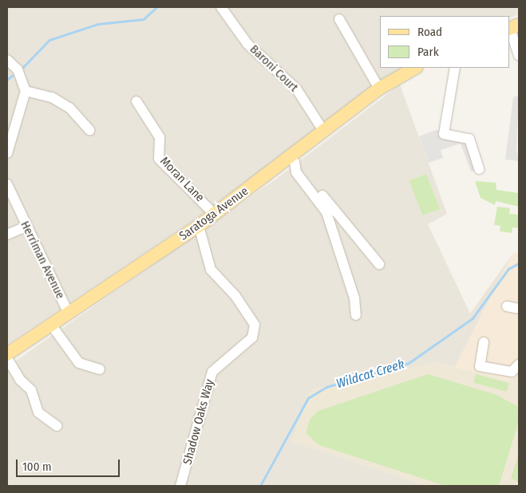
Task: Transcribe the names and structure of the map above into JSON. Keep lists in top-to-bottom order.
{
  "streets": {
    "main road": ["Saratoga Avenue"],
    "street": [
      "Baroni Court",
      "Moran Lane",
      "Herriman Avenue",
      "Shadow Oaks Way"
    ]
  },
  "crossings": [
    ["Baroni Court", "Saratoga Avenue"],
    ["Moran Lane", "Saratoga Avenue"],
    ["Saratoga Avenue", "Herriman Avenue"],
    ["Saratoga Avenue", "Shadow Oaks Way"]
  ],
  "water": ["Wildcat Creek"],
  "legend": ["Road", "Park"],
  "scale_bar": "100 m"
}
